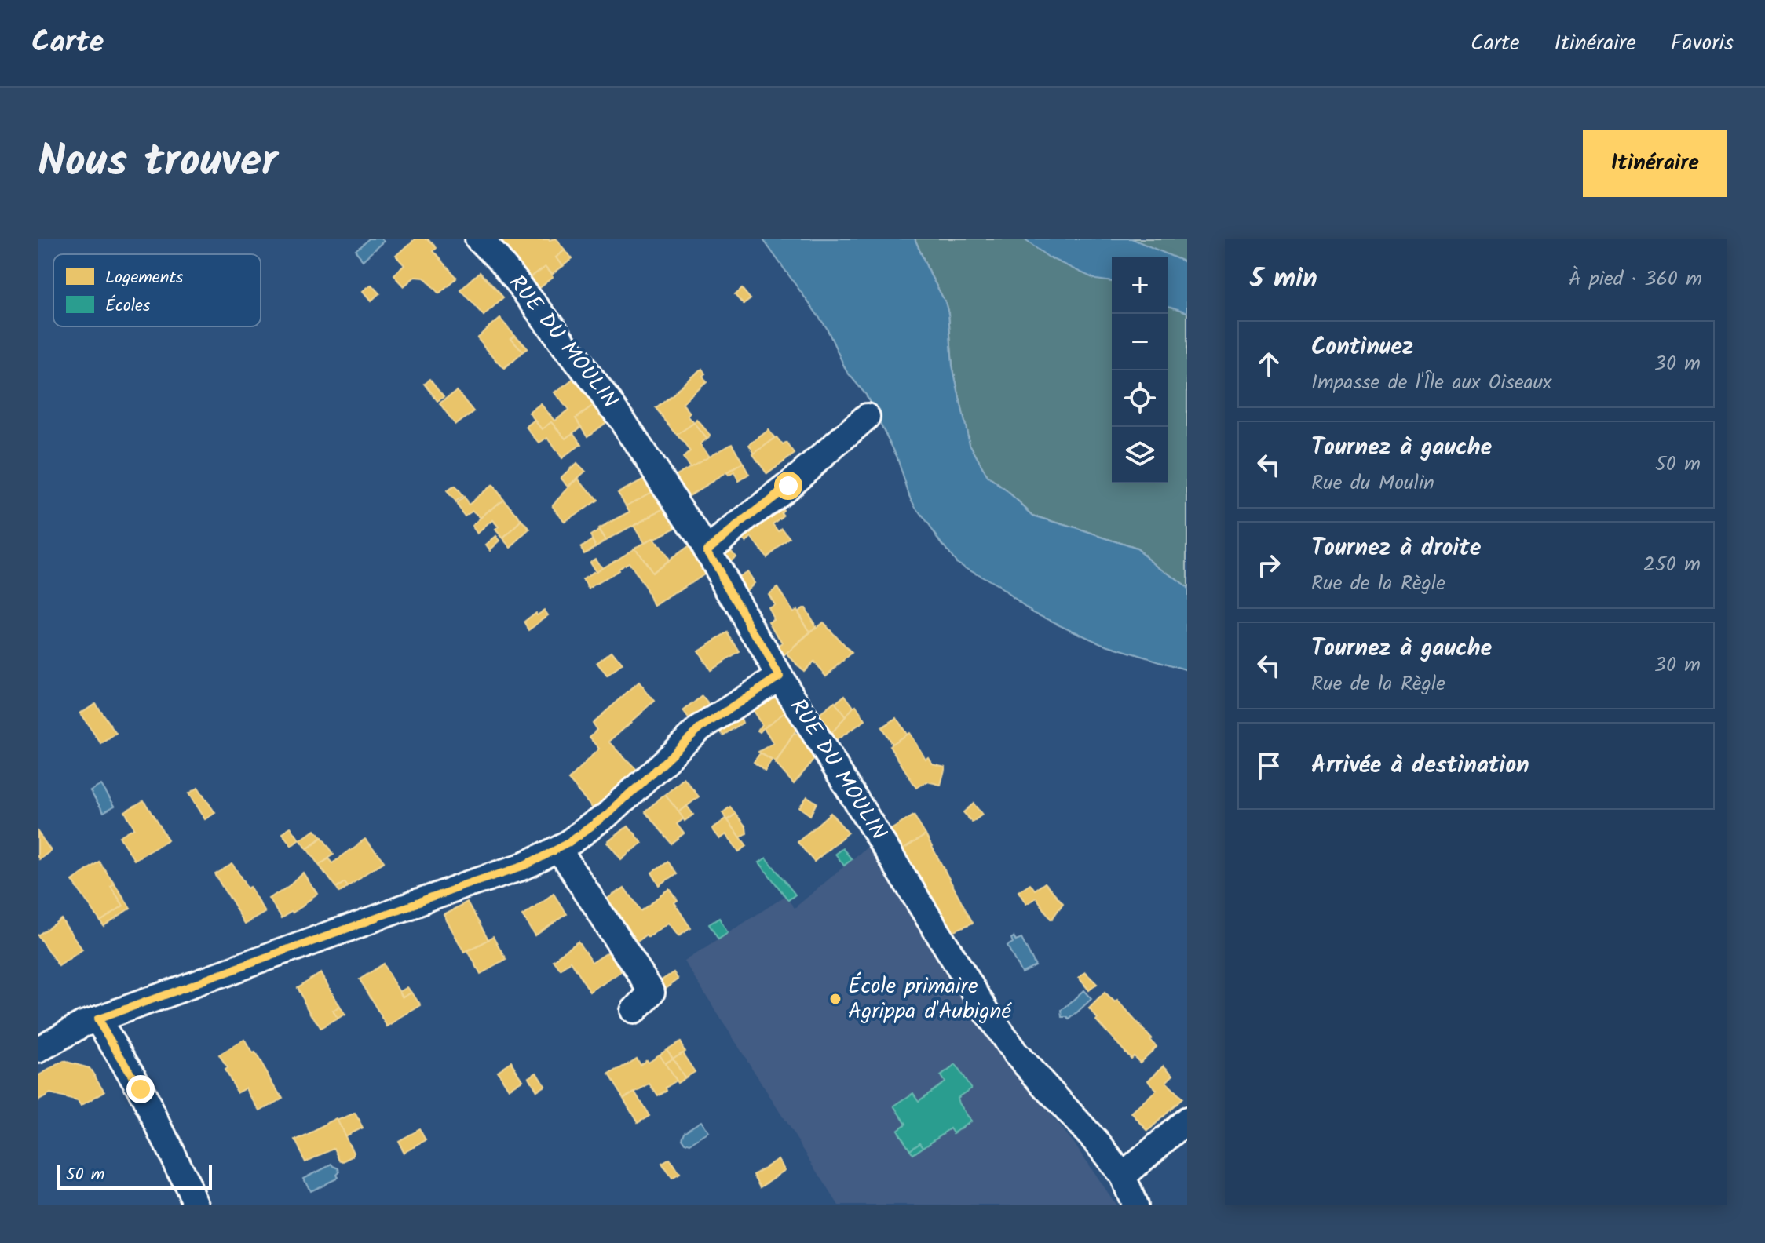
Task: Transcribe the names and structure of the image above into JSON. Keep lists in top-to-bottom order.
{
  "streets": {
    "street": ["RUE DU MOULIN"]
  },
  "places": ["École primaire Agrippa d'Aubigné"],
  "legend": ["Logements", "Écoles"],
  "scale_bar": "50 m",
  "page": {
    "header": "Carte",
    "nav": ["Carte", "Itinéraire", "Favoris"],
    "title": "Nous trouver",
    "buttons": "Itinéraire",
    "heading": ["5 min", "À pied · 360 m"],
    "map_buttons": ["+", "−"],
    "list": [
      ["Continuez", "Impasse de l'Île aux Oiseaux", "30 m"],
      ["Tournez à gauche", "Rue du Moulin", "50 m"],
      ["Tournez à droite", "Rue de la Règle", "250 m"],
      ["Tournez à gauche", "Rue de la Règle", "30 m"],
      "Arrivée à destination"
    ],
    "scale": "50 m"
  }
}
